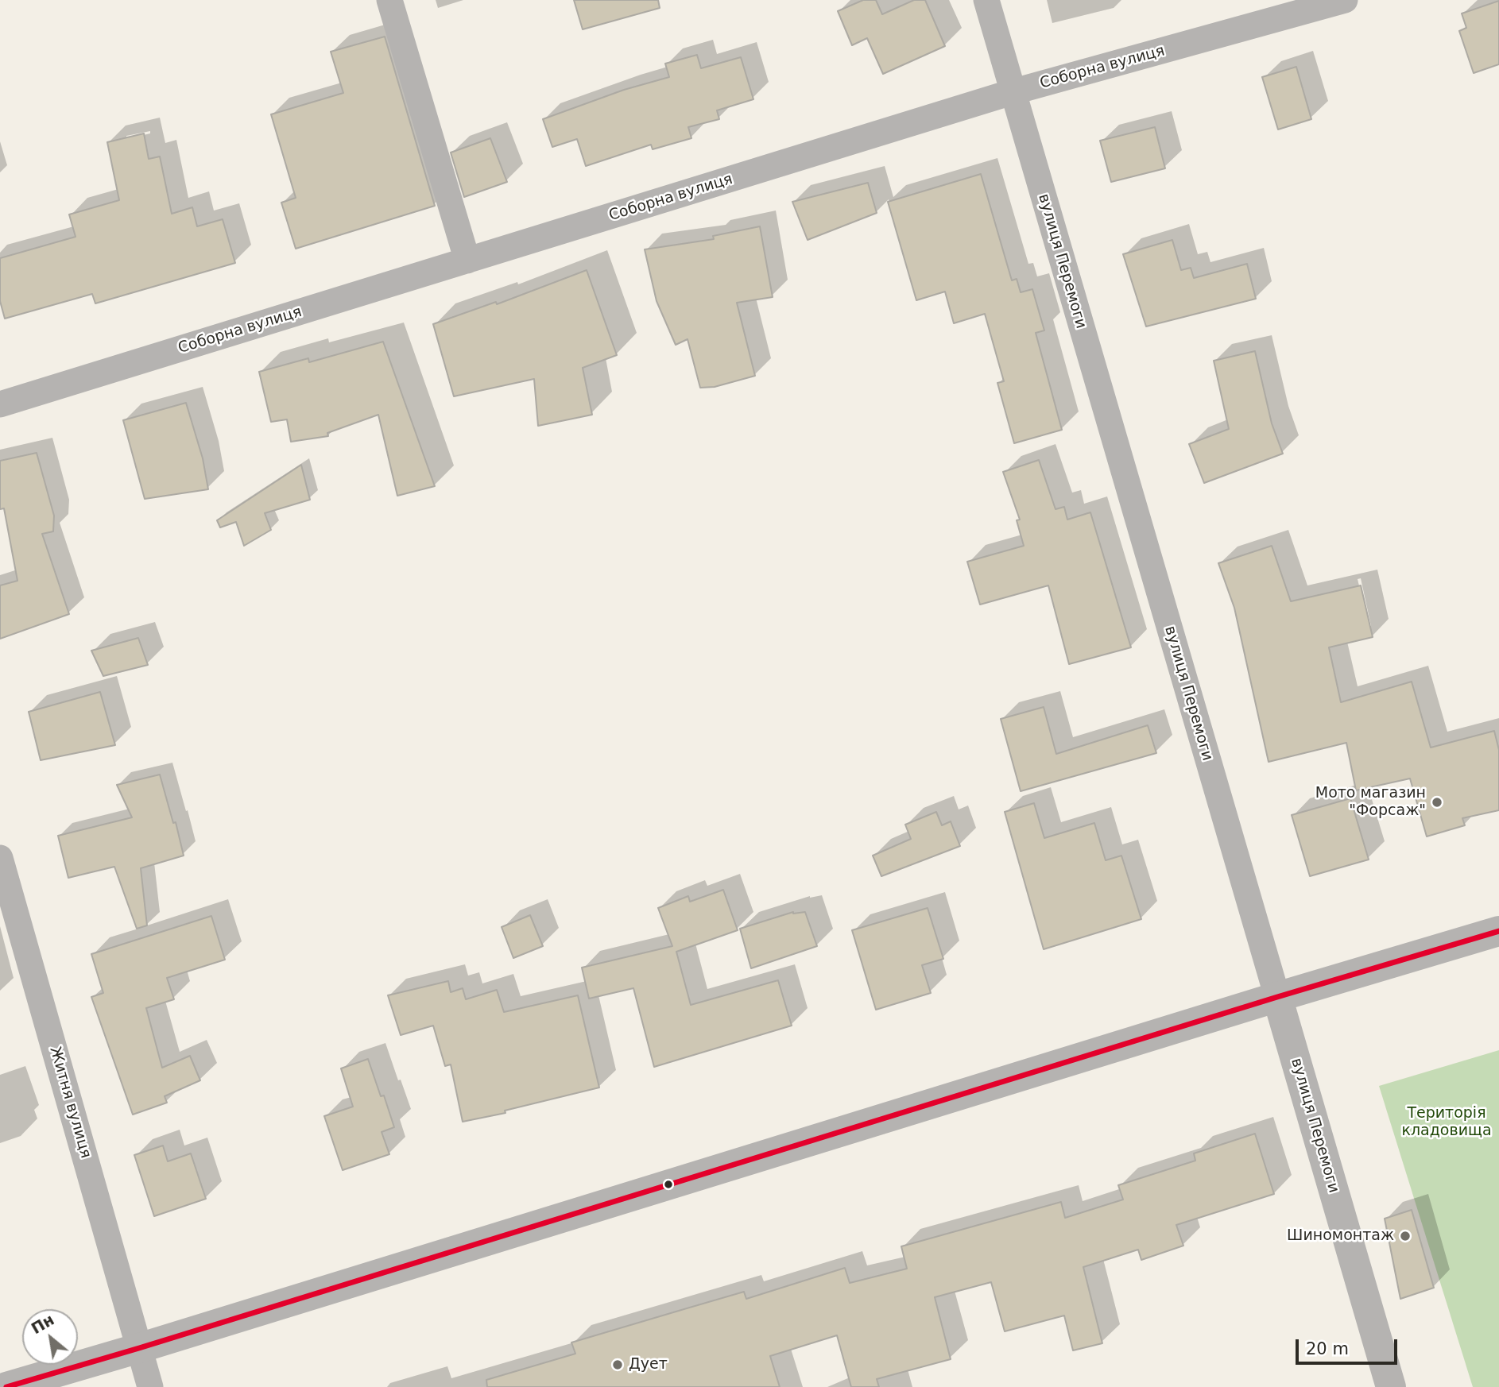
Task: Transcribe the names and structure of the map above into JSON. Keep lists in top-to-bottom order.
{
  "streets": {
    "street": ["Соборна вулиця", "вулиця Перемоги", "Житня вулиця"]
  },
  "crossings": [
    ["Соборна вулиця", "вулиця Перемоги"]
  ],
  "parks": ["Територія кладовища"],
  "places": ["Мото магазин \"Форсаж\"", "Шиномонтаж", "Дует"],
  "scale_bar": "20 m",
  "north": "top left"
}
